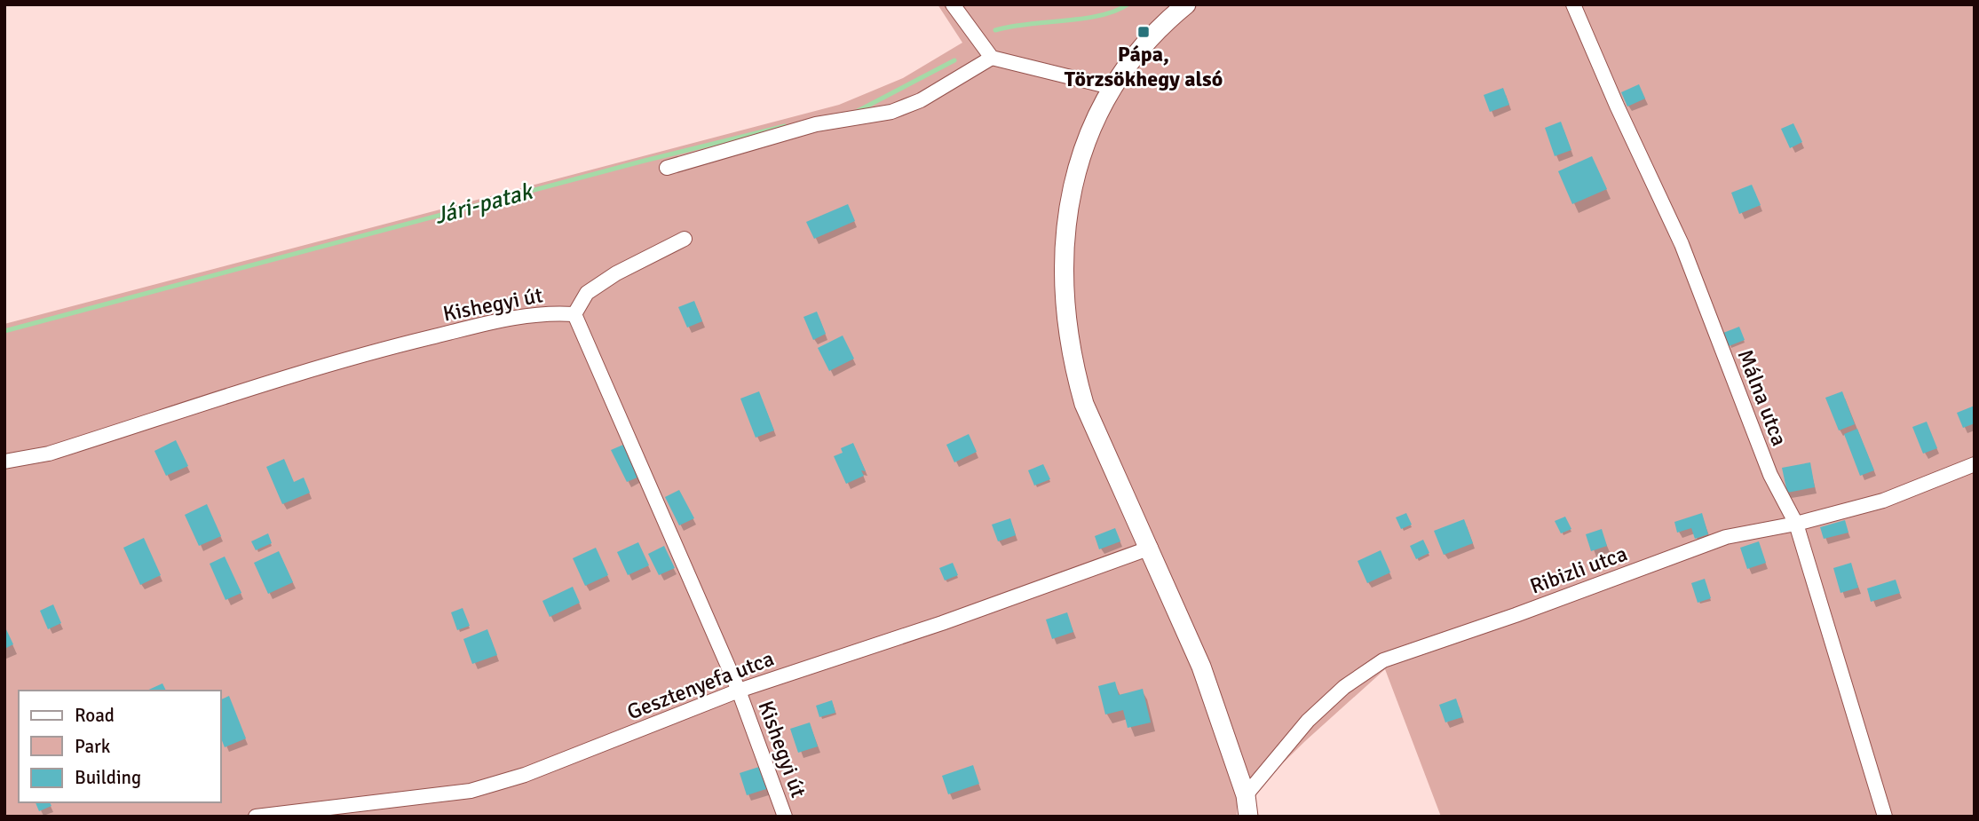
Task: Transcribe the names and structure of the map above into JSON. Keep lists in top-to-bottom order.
{
  "streets": {
    "street": [
      "Kishegyi út",
      "Málna utca",
      "Ribizli utca",
      "Gesztenyefa utca"
    ]
  },
  "crossings": [
    ["Kishegyi út", "Gesztenyefa utca"],
    ["Málna utca", "Ribizli utca"]
  ],
  "water": ["Jári-patak"],
  "places": {
    "transit": ["Pápa, Törzsökhegy alsó"]
  },
  "legend": ["Road", "Park", "Building"]
}
